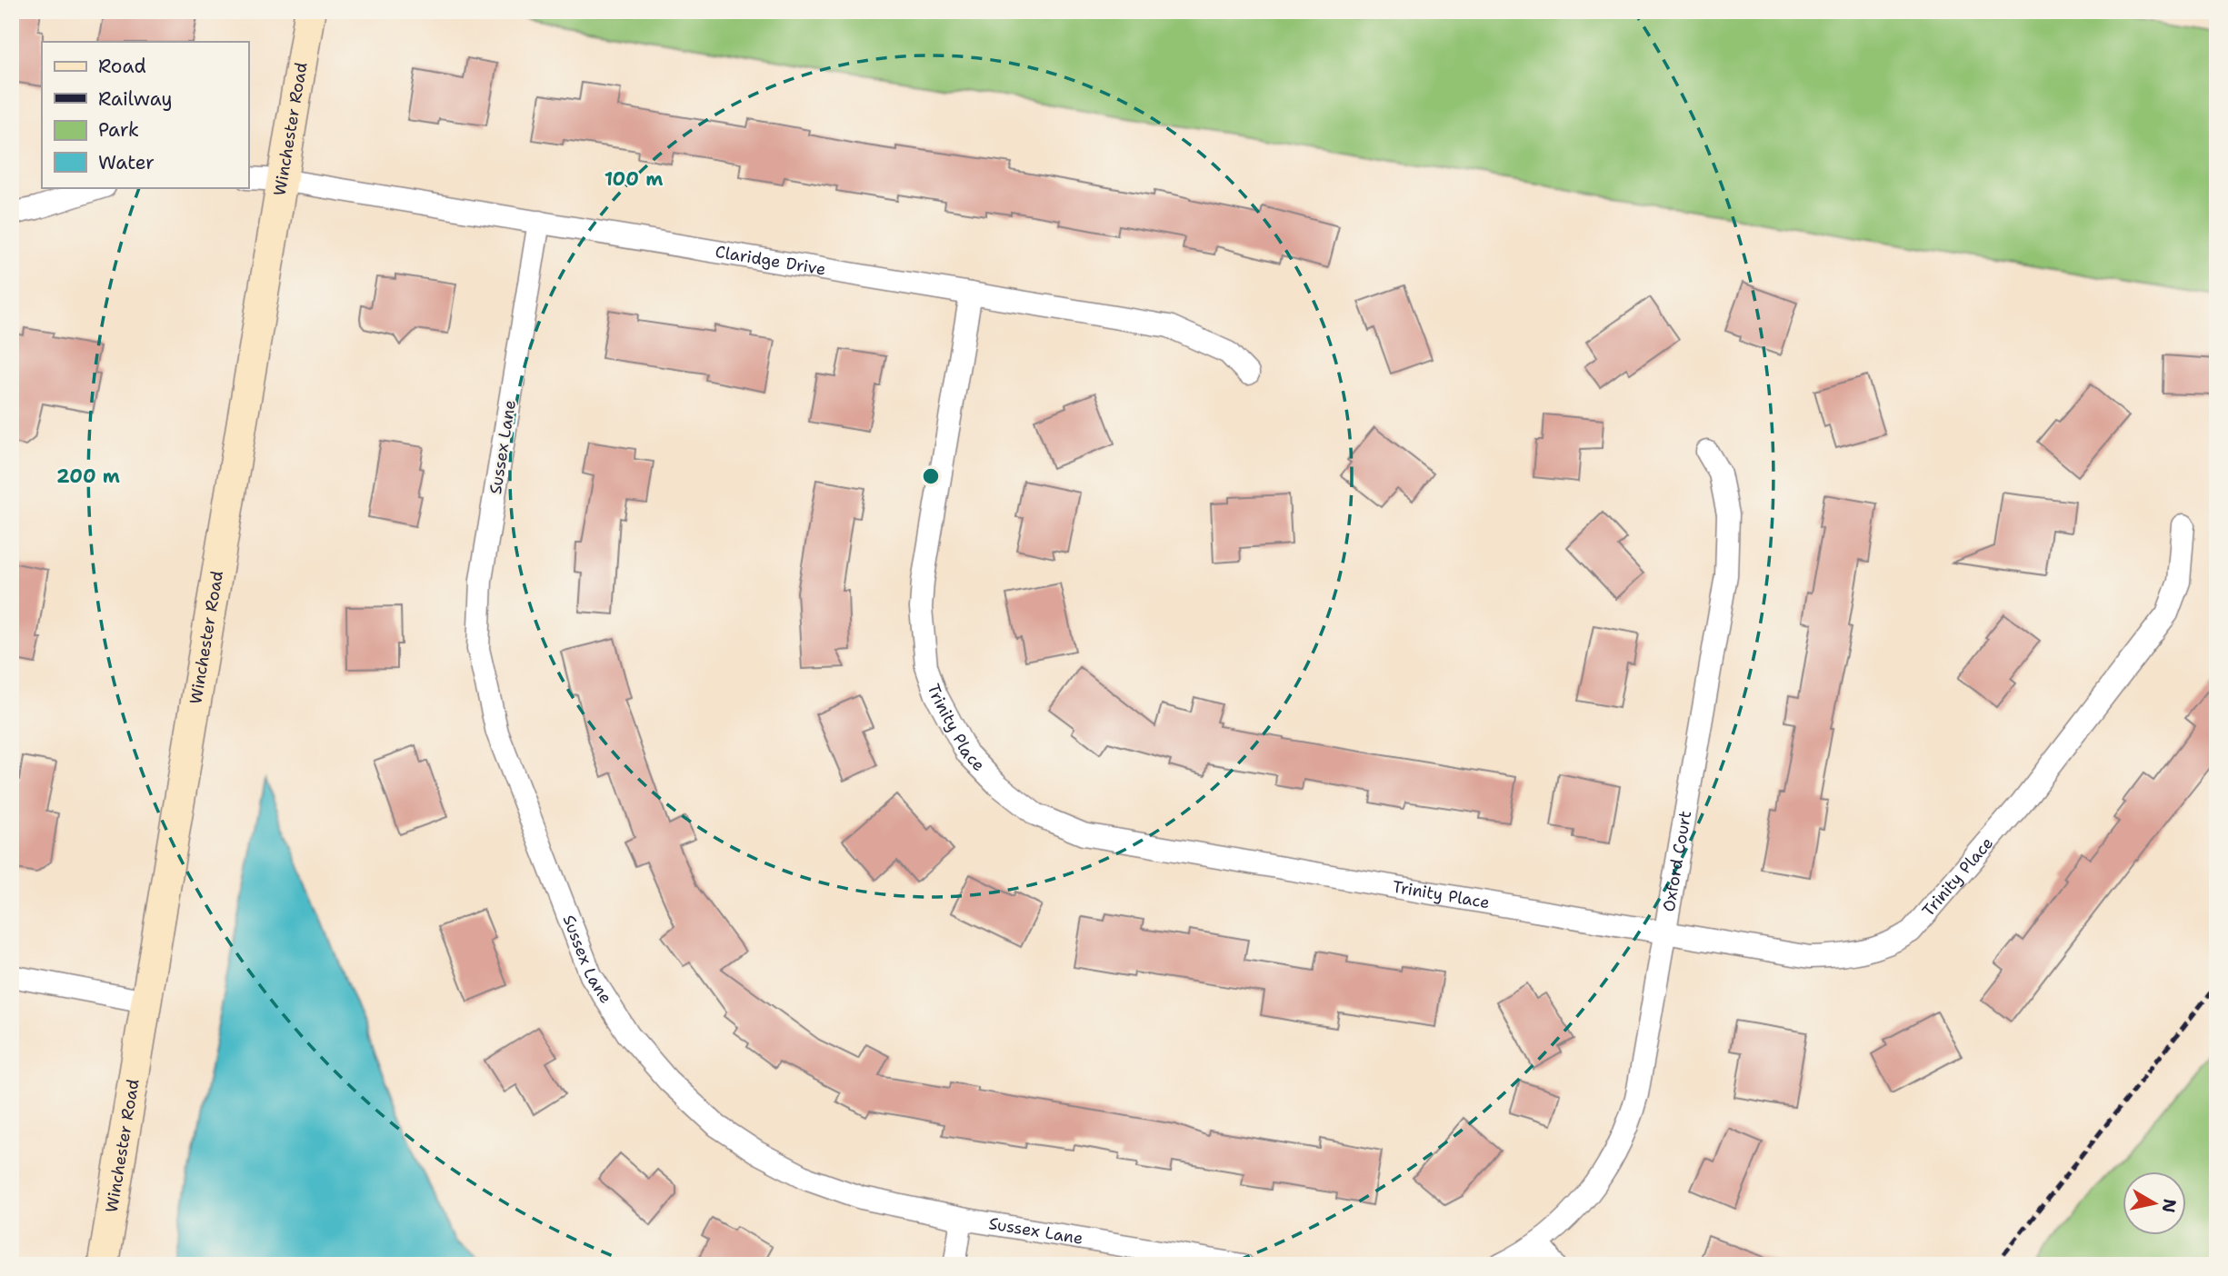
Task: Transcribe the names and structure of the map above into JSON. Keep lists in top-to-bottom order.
{
  "streets": {
    "main road": ["Winchester Road"],
    "street": [
      "Claridge Drive",
      "Sussex Lane",
      "Trinity Place",
      "Oxford Court"
    ]
  },
  "crossings": [
    ["Winchester Road", "Claridge Drive"],
    ["Claridge Drive", "Sussex Lane"],
    ["Claridge Drive", "Trinity Place"],
    ["Trinity Place", "Oxford Court"]
  ],
  "legend": [
    "Road",
    "Railway",
    "Park",
    "Water"
  ],
  "north": "right",
  "rings": ["100 m", "200 m"]
}
